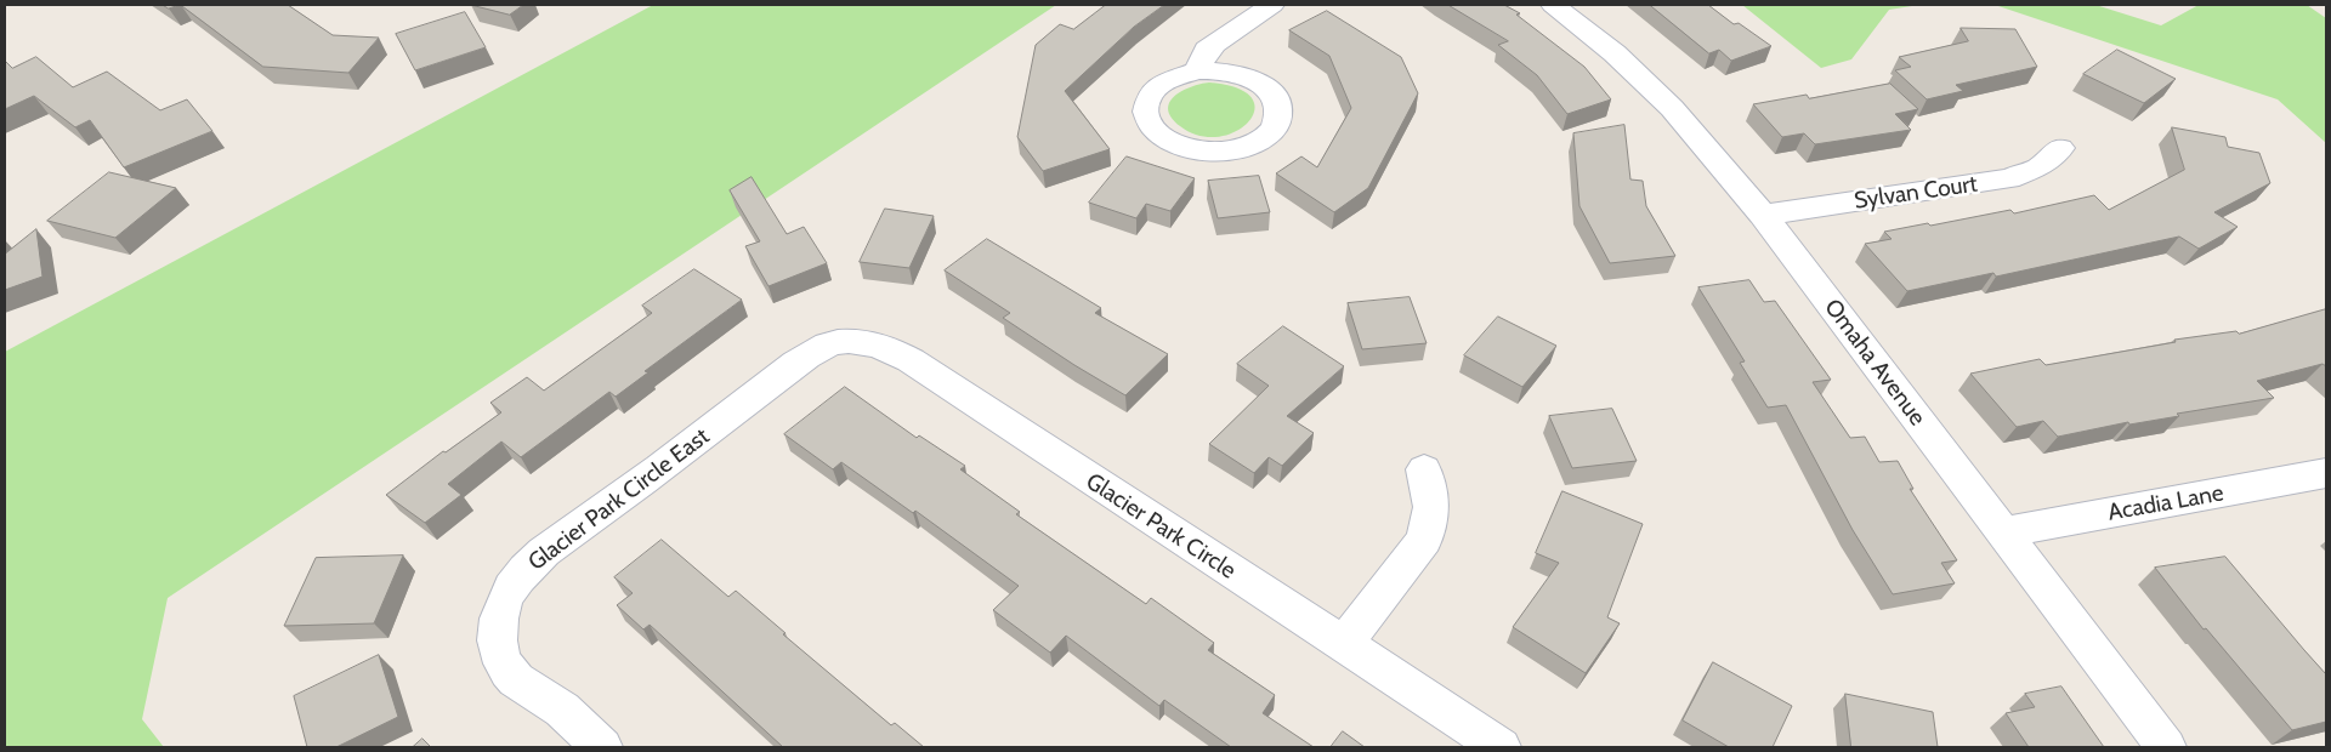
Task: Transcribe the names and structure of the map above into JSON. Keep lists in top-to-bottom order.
{
  "streets": {
    "street": [
      "Sylvan Court",
      "Omaha Avenue",
      "Glacier Park Circle East",
      "Acadia Lane",
      "Glacier Park Circle"
    ]
  },
  "crossings": [
    ["Sylvan Court", "Omaha Avenue"],
    ["Omaha Avenue", "Acadia Lane"],
    ["Glacier Park Circle East", "Glacier Park Circle"]
  ]
}
